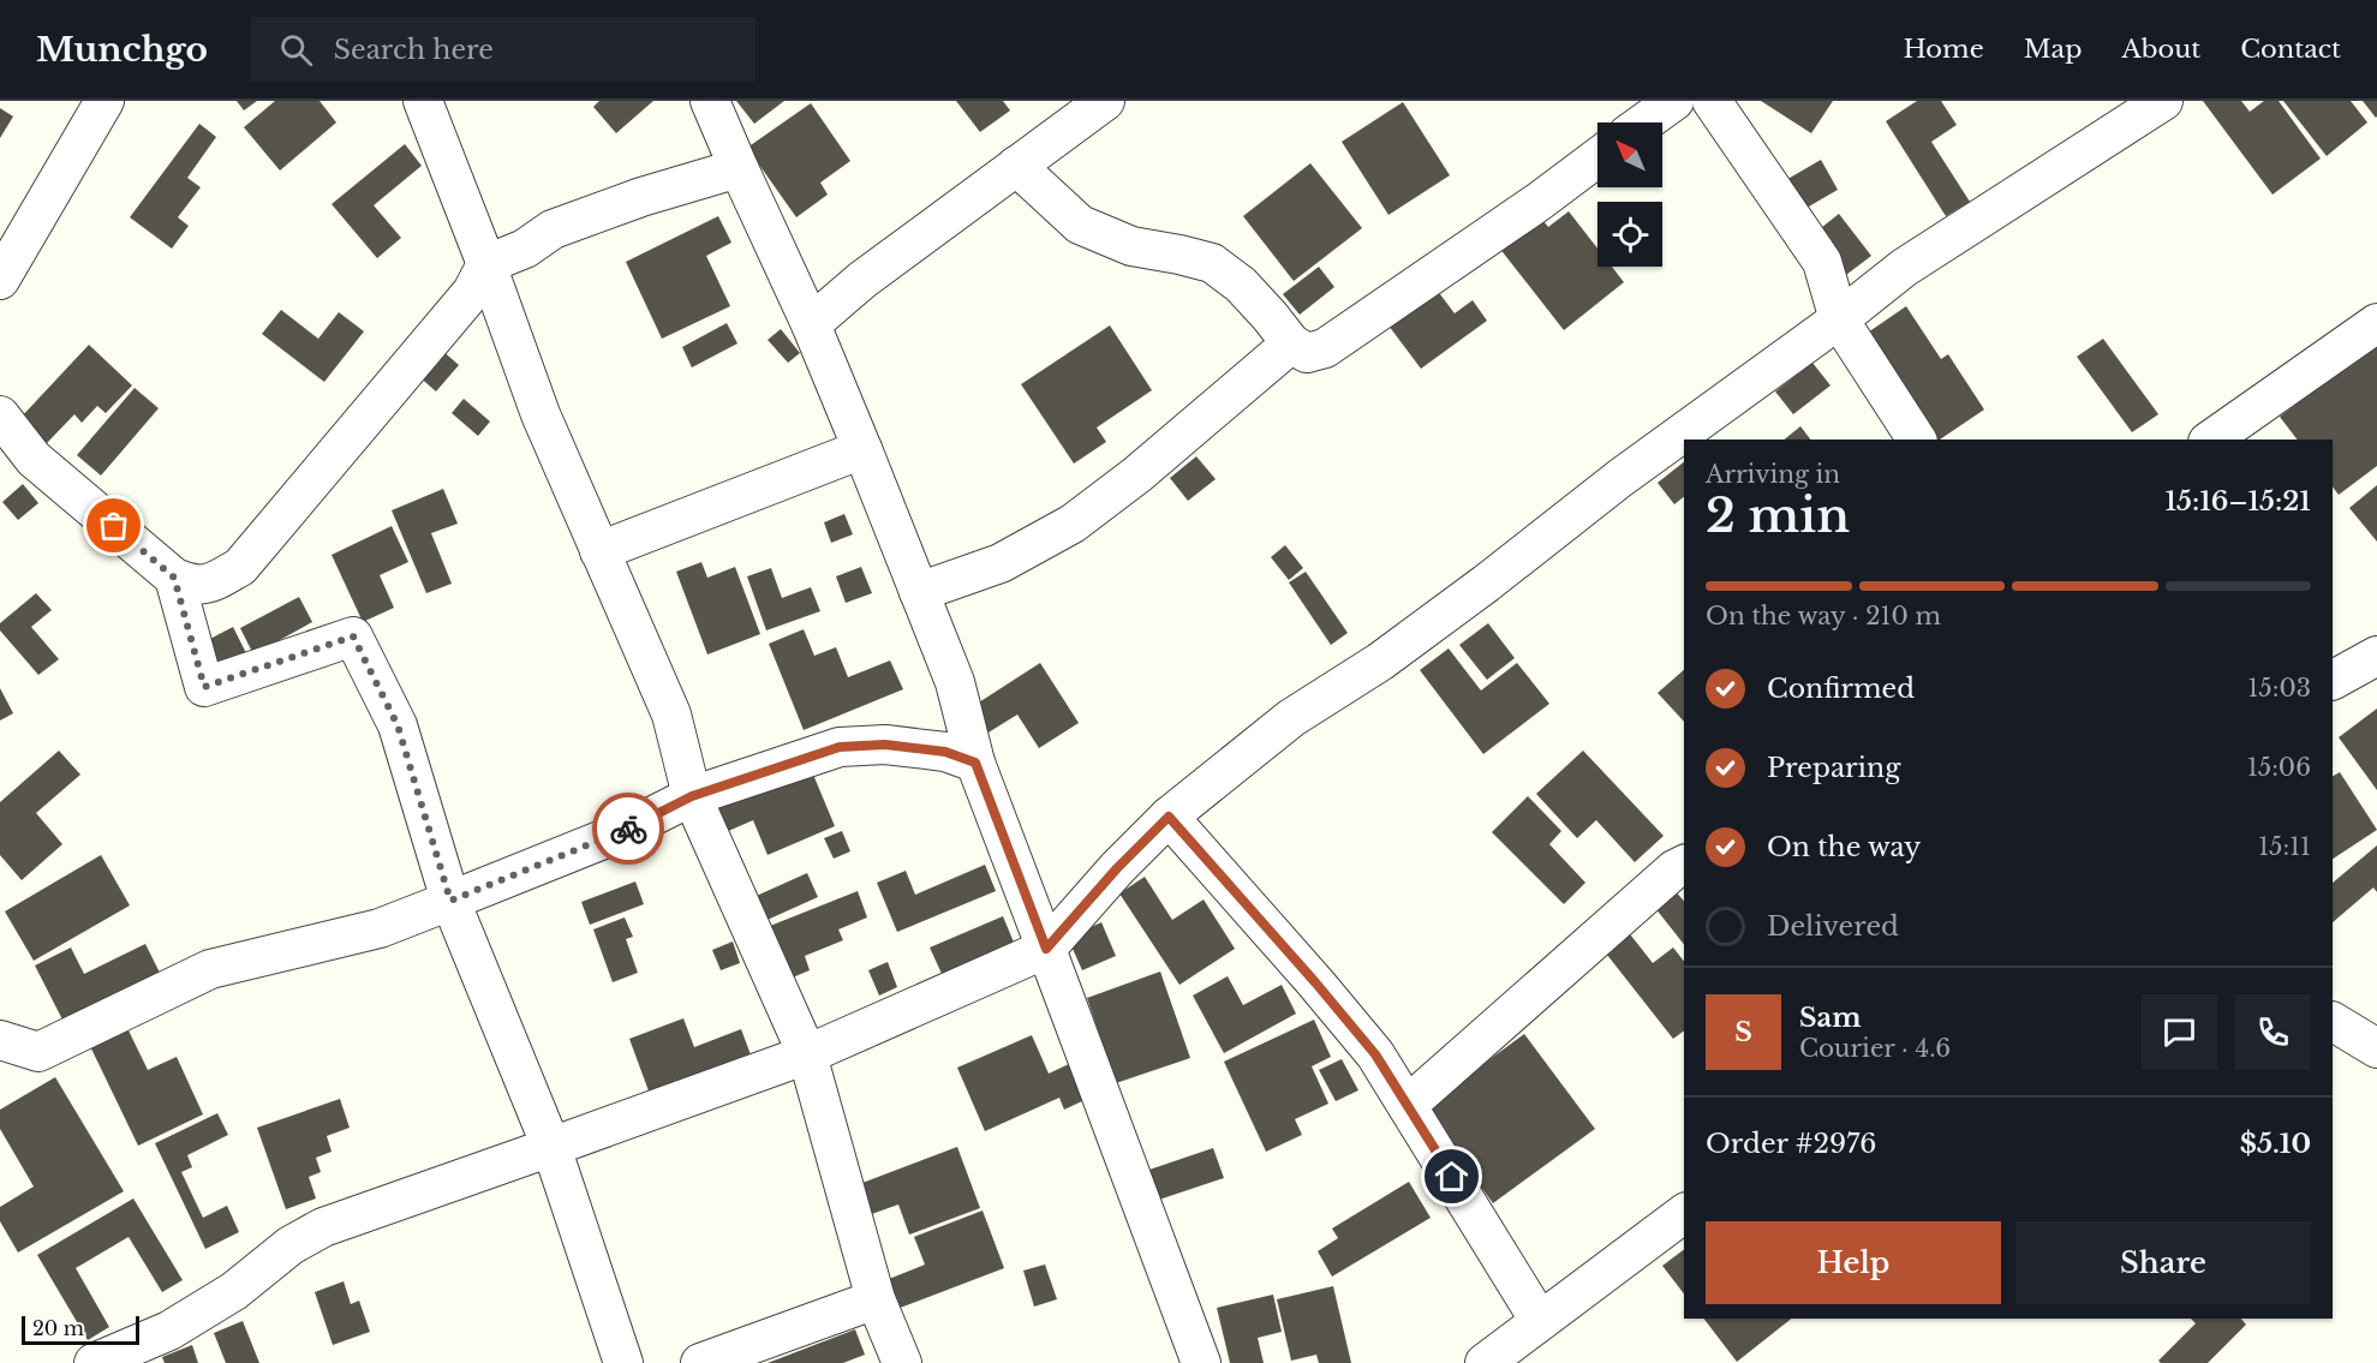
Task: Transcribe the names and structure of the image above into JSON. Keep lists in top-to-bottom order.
{
  "scale_bar": "20 m",
  "north": "top left",
  "page": {
    "header": "Munchgo",
    "search": "Search here",
    "nav": [
      "Home",
      "Map",
      "About",
      "Contact"
    ],
    "heading": ["2 min", "Arriving in", "15:16–15:21"],
    "panel": [
      "Sam",
      "Courier · 4.6",
      "Order #2976",
      "$5.10"
    ],
    "bar": "On the way · 210 m",
    "list": [
      ["Confirmed", "15:03"],
      ["Preparing", "15:06"],
      ["On the way", "15:11"],
      "Delivered"
    ],
    "round": "S",
    "buttons": ["Help", "Share"],
    "scale": "20 m"
  }
}
